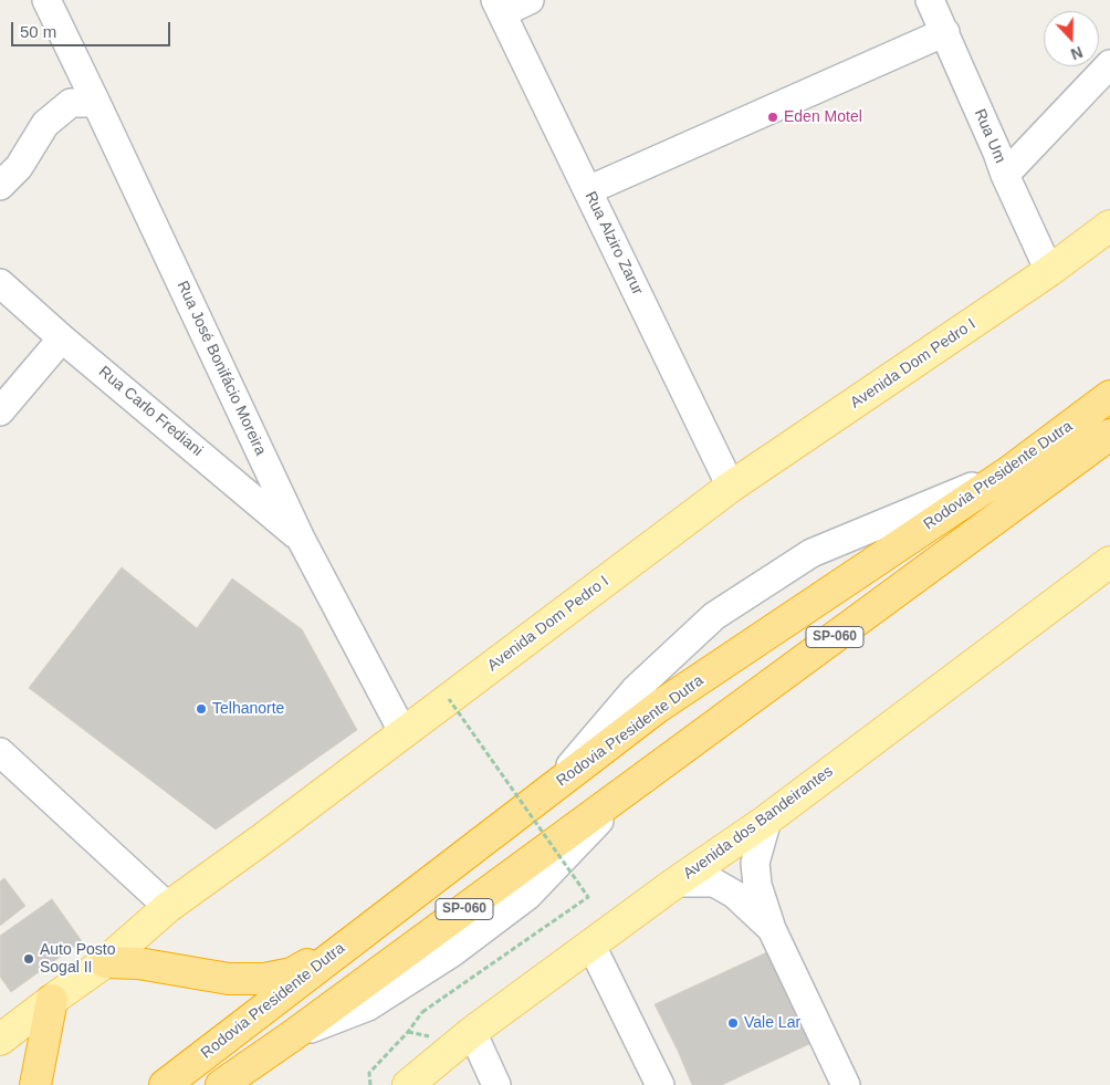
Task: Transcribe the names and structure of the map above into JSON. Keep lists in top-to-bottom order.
{
  "streets": {
    "highway": ["Rodovia Presidente Dutra", "SP-060"],
    "main road": ["Avenida Dom Pedro I", "Avenida dos Bandeirantes"],
    "street": [
      "Rua Um",
      "Rua Alziro Zarur",
      "Rua José Bonifácio Moreira",
      "Rua Carlo Frediani"
    ]
  },
  "crossings": [
    ["Rua Um", "Avenida Dom Pedro I"],
    ["Rua Alziro Zarur", "Avenida Dom Pedro I"],
    ["Avenida Dom Pedro I", "Rua José Bonifácio Moreira"],
    ["Rua José Bonifácio Moreira", "Rua Carlo Frediani"]
  ],
  "places": [
    "Eden Motel",
    "Telhanorte",
    "Auto Posto Sogal II",
    "Vale Lar"
  ],
  "scale_bar": "50 m",
  "north": "bottom"
}
